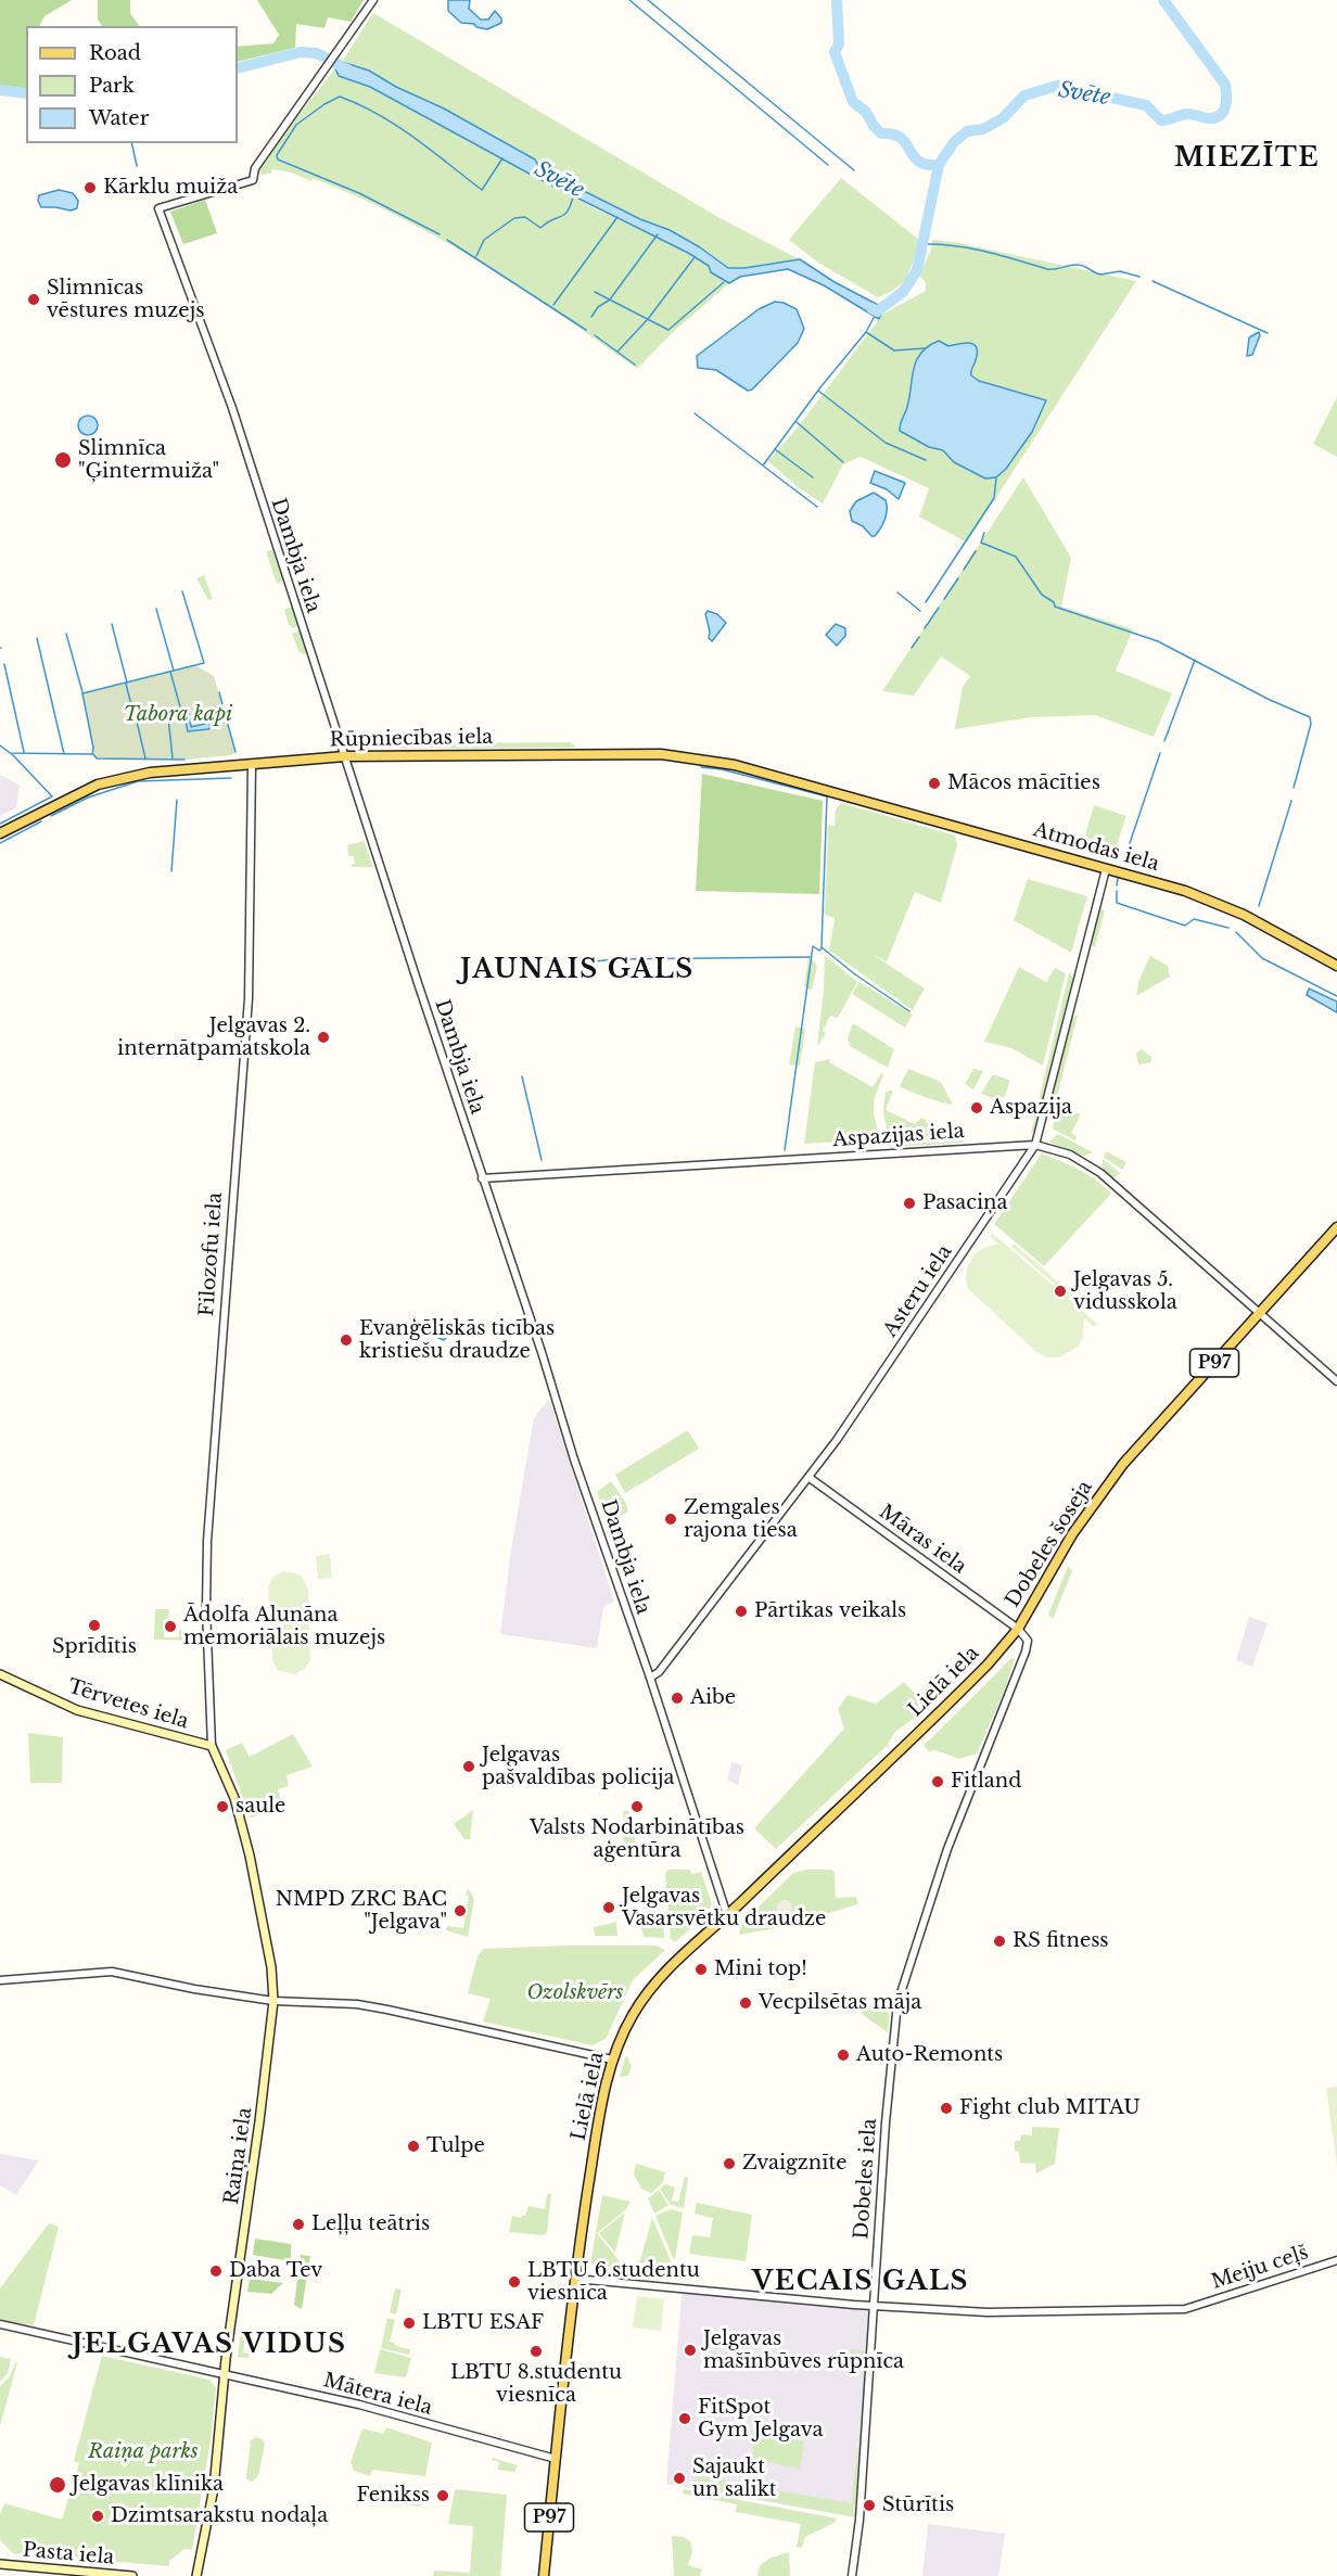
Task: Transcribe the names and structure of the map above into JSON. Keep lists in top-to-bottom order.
{
  "streets": {
    "main road": [
      "Rūpniecības iela",
      "Atmodas iela",
      "P97",
      "Dobeles šoseja",
      "Lielā iela",
      "Tērvetes iela",
      "Raiņa iela",
      "Pasta iela"
    ],
    "street": [
      "Dambja iela",
      "Aspazijas iela",
      "Filozofu iela",
      "Asteru iela",
      "Māras iela",
      "Dobeles iela",
      "Meiju ceļš",
      "Mātera iela"
    ]
  },
  "crossings": [
    ["Dambja iela", "Rūpniecības iela"],
    ["Dambja iela", "Aspazijas iela"],
    ["Dambja iela", "Asteru iela"],
    ["Dambja iela", "Lielā iela"],
    ["Rūpniecības iela", "Atmodas iela"],
    ["Rūpniecības iela", "Filozofu iela"],
    ["Atmodas iela", "Asteru iela"],
    ["Aspazijas iela", "Asteru iela"],
    ["Aspazijas iela", "Dobeles šoseja"],
    ["Filozofu iela", "Tērvetes iela"],
    ["Filozofu iela", "Raiņa iela"],
    ["Asteru iela", "Māras iela"],
    ["Māras iela", "Dobeles šoseja"],
    ["Māras iela", "Lielā iela"],
    ["Dobeles šoseja", "Lielā iela"],
    ["Dobeles šoseja", "Dobeles iela"],
    ["Lielā iela", "Meiju ceļš"],
    ["Lielā iela", "Mātera iela"],
    ["Tērvetes iela", "Raiņa iela"],
    ["Raiņa iela", "Mātera iela"],
    ["Dobeles iela", "Meiju ceļš"]
  ],
  "districts": [
    "MIEZĪTE",
    "JAUNAIS GALS",
    "VECAIS GALS",
    "JELGAVAS VIDUS"
  ],
  "water": ["Svēte"],
  "parks": ["Tabora kapi", "Ozolskvērs", "Raiņa parks"],
  "places": [
    "Kārklu muiža",
    "Slimnīcas vēstures muzejs",
    "Slimnīca \"Ģintermuiža\"",
    "Mācos mācīties",
    "Jelgavas 2. internātpamatskola",
    "Aspazija",
    "Pasaciņa",
    "Jelgavas 5. vidusskola",
    "Evanģēliskās ticības kristiešu draudze",
    "Zemgales rajona tiesa",
    "Pārtikas veikals",
    "Sprīdītis",
    "Ādolfa Alunāna memoriālais muzejs",
    "Aibe",
    "Jelgavas pašvaldības policija",
    "Fitland",
    "saule",
    "Valsts Nodarbinātības aģentūra",
    "Jelgavas Vasarsvētku draudze",
    "NMPD ZRC BAC \"Jelgava\"",
    "RS fitness",
    "Mini top!",
    "Vecpilsētas māja",
    "Auto-Remonts",
    "Fight club MITAU",
    "Tulpe",
    "Zvaigznīte",
    "Leļļu teātris",
    "Daba Tev",
    "LBTU 6.studentu viesnīca",
    "LBTU ESAF",
    "Jelgavas mašīnbūves rūpnīca",
    "LBTU 8.studentu viesnīca",
    "FitSpot Gym Jelgava",
    "Sajaukt un salikt",
    "Jelgavas klīnika",
    "Fenikss",
    "Stūrītis",
    "Dzimtsarakstu nodaļa"
  ],
  "legend": ["Road", "Park", "Water"]
}
